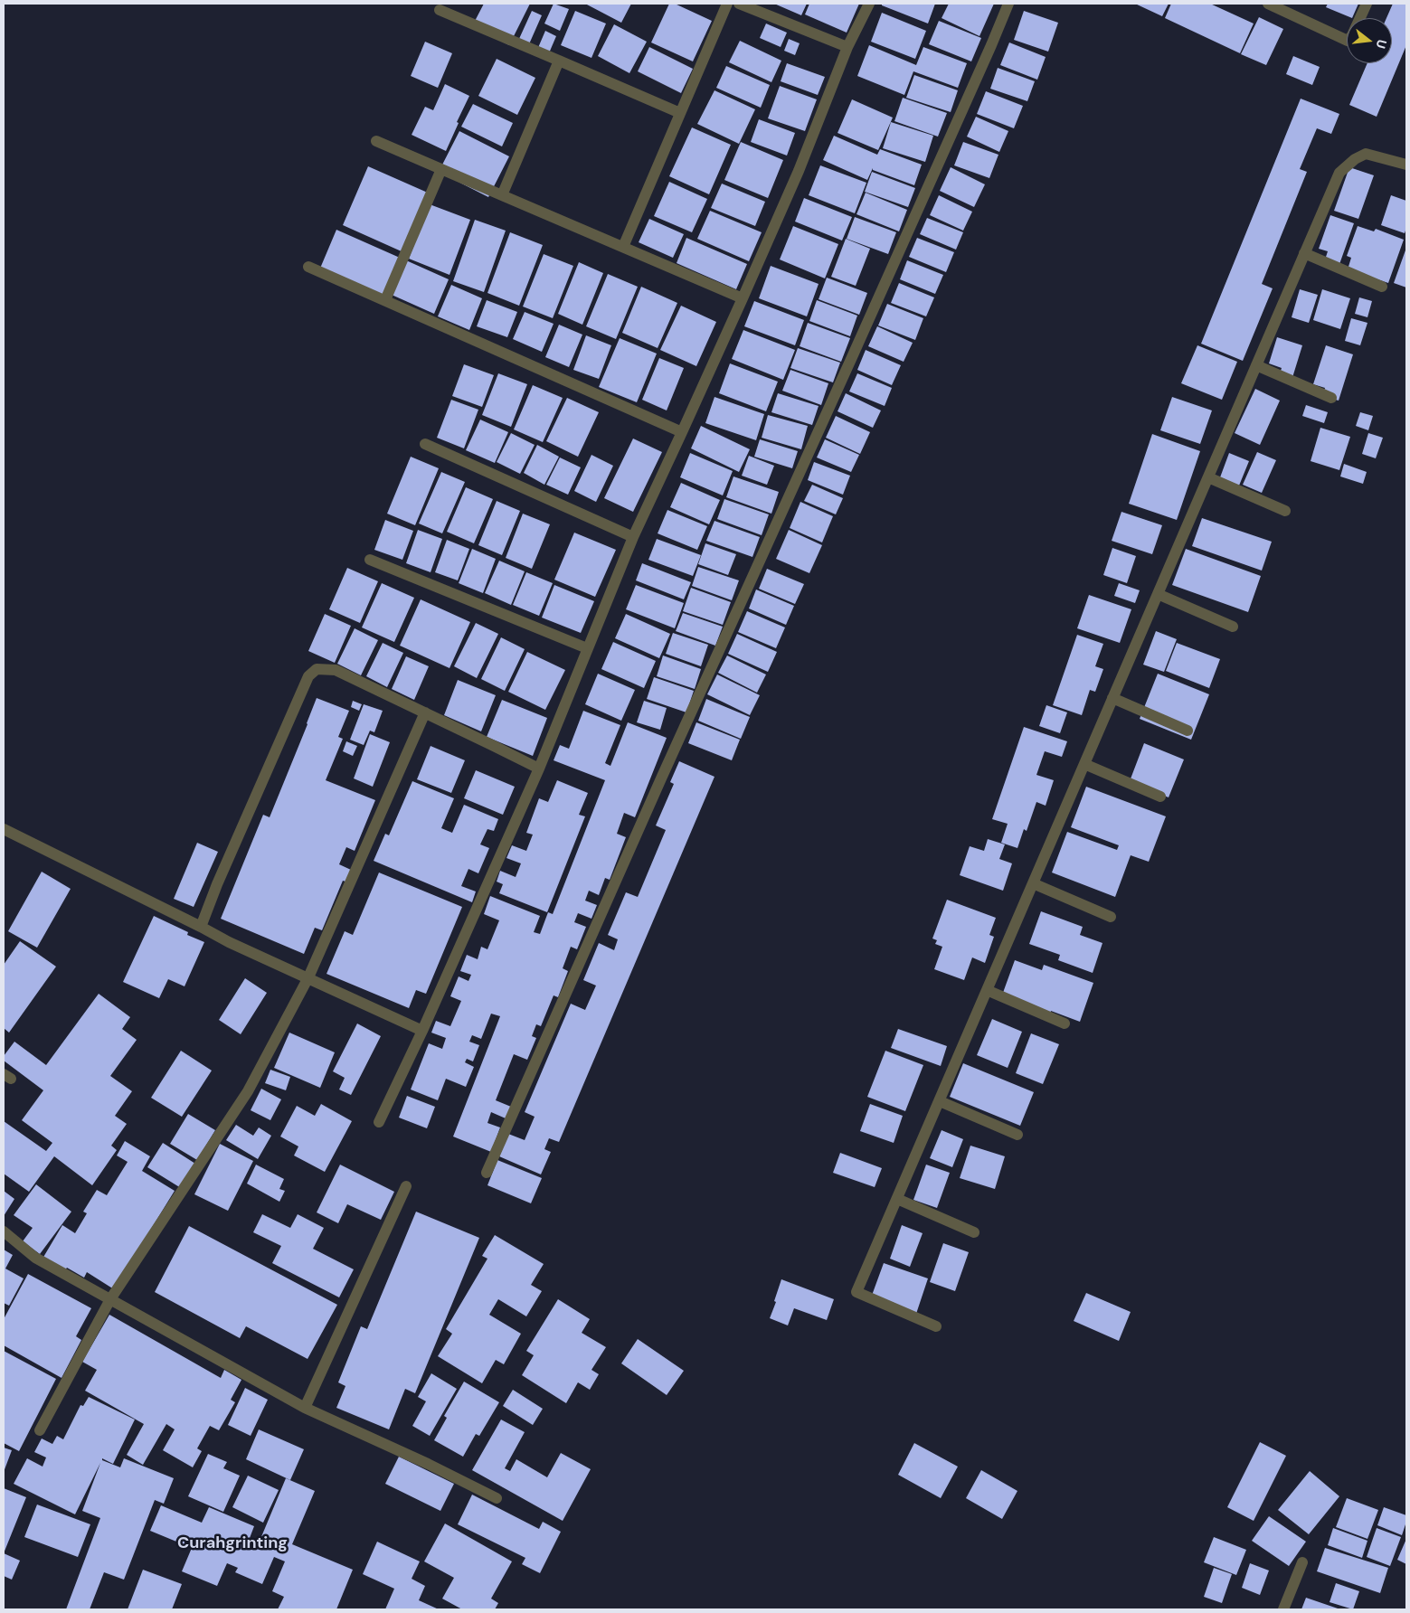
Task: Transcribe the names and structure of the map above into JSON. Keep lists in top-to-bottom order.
{
  "districts": ["Curahgrinting"],
  "north": "right"
}
